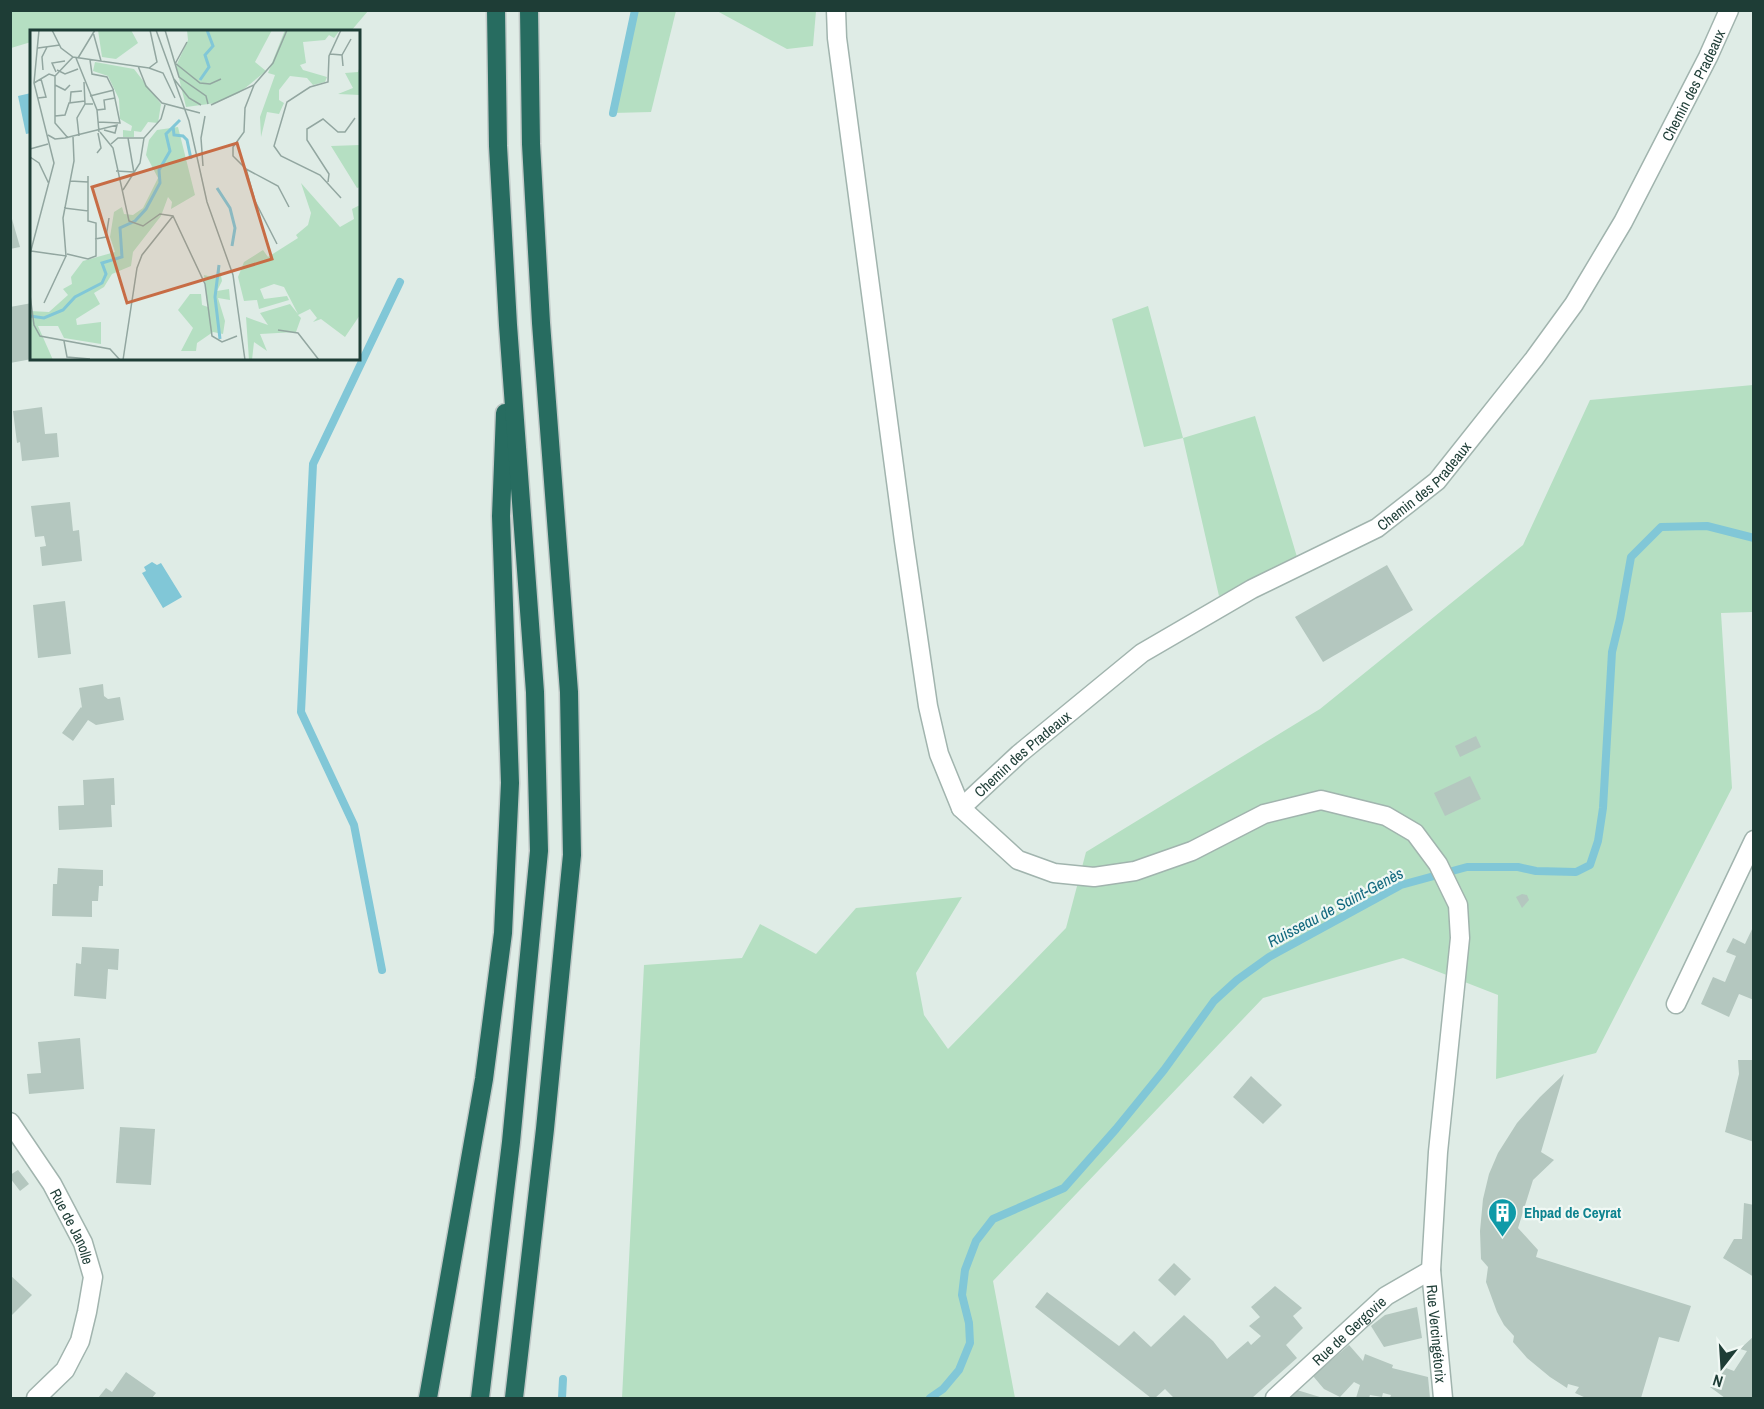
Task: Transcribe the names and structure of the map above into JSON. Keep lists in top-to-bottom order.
{
  "streets": {
    "street": [
      "Chemin des Pradeaux",
      "Rue de Janolle",
      "Rue de Gergovie",
      "Rue Vercingétorix"
    ]
  },
  "crossings": [
    ["Chemin des Pradeaux", "Rue Vercingétorix"],
    ["Rue de Gergovie", "Rue Vercingétorix"]
  ],
  "water": ["Ruisseau de Saint-Genès"],
  "places": {
    "building": ["Ehpad de Ceyrat"]
  },
  "north": "bottom"
}
